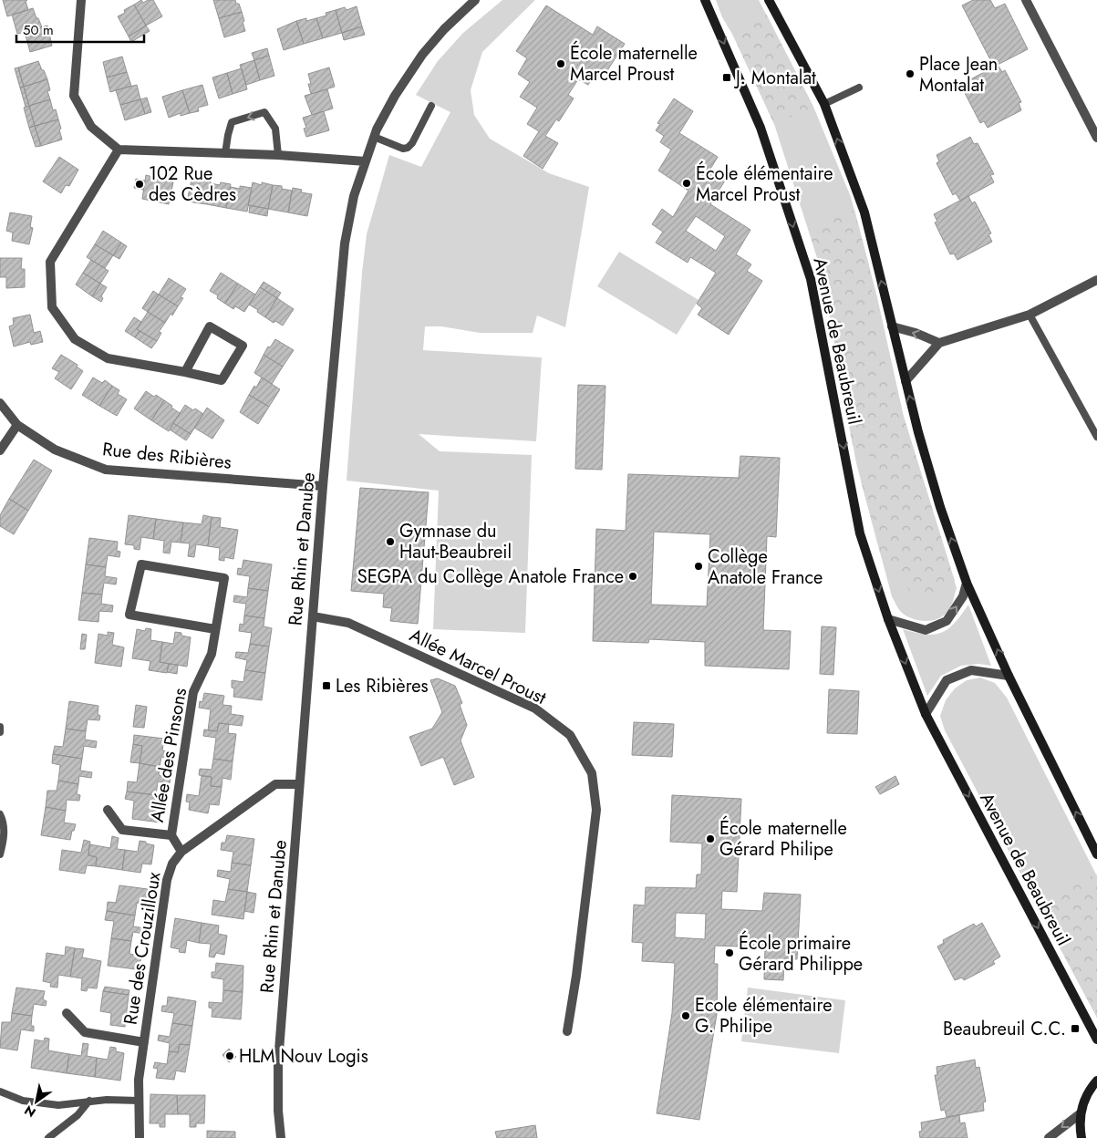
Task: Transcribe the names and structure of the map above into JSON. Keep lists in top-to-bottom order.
{
  "streets": {
    "main road": ["Avenue de Beaubreuil"],
    "street": [
      "Rue des Ribières",
      "Rue Rhin et Danube",
      "Allée Marcel Proust",
      "Allée des Pinsons",
      "Rue des Crouzilloux"
    ]
  },
  "crossings": [
    ["Rue des Ribières", "Rue Rhin et Danube"],
    ["Rue Rhin et Danube", "Allée Marcel Proust"],
    ["Rue Rhin et Danube", "Rue des Crouzilloux"]
  ],
  "places": {
    "other": [
      "École maternelle Marcel Proust",
      "Place Jean Montalat",
      "École élémentaire Marcel Proust",
      "102 Rue des Cèdres",
      "Gymnase du Haut-Beaubreil",
      "Collège Anatole France",
      "SEGPA du Collège Anatole France",
      "École maternelle Gérard Philipe",
      "École primaire Gérard Philippe",
      "Ecole élémentaire G. Philipe",
      "HLM Nouv Logis"
    ],
    "transit": ["J. Montalat", "Les Ribières", "Beaubreuil C.C."]
  },
  "scale_bar": "50 m",
  "north": "bottom left"
}
